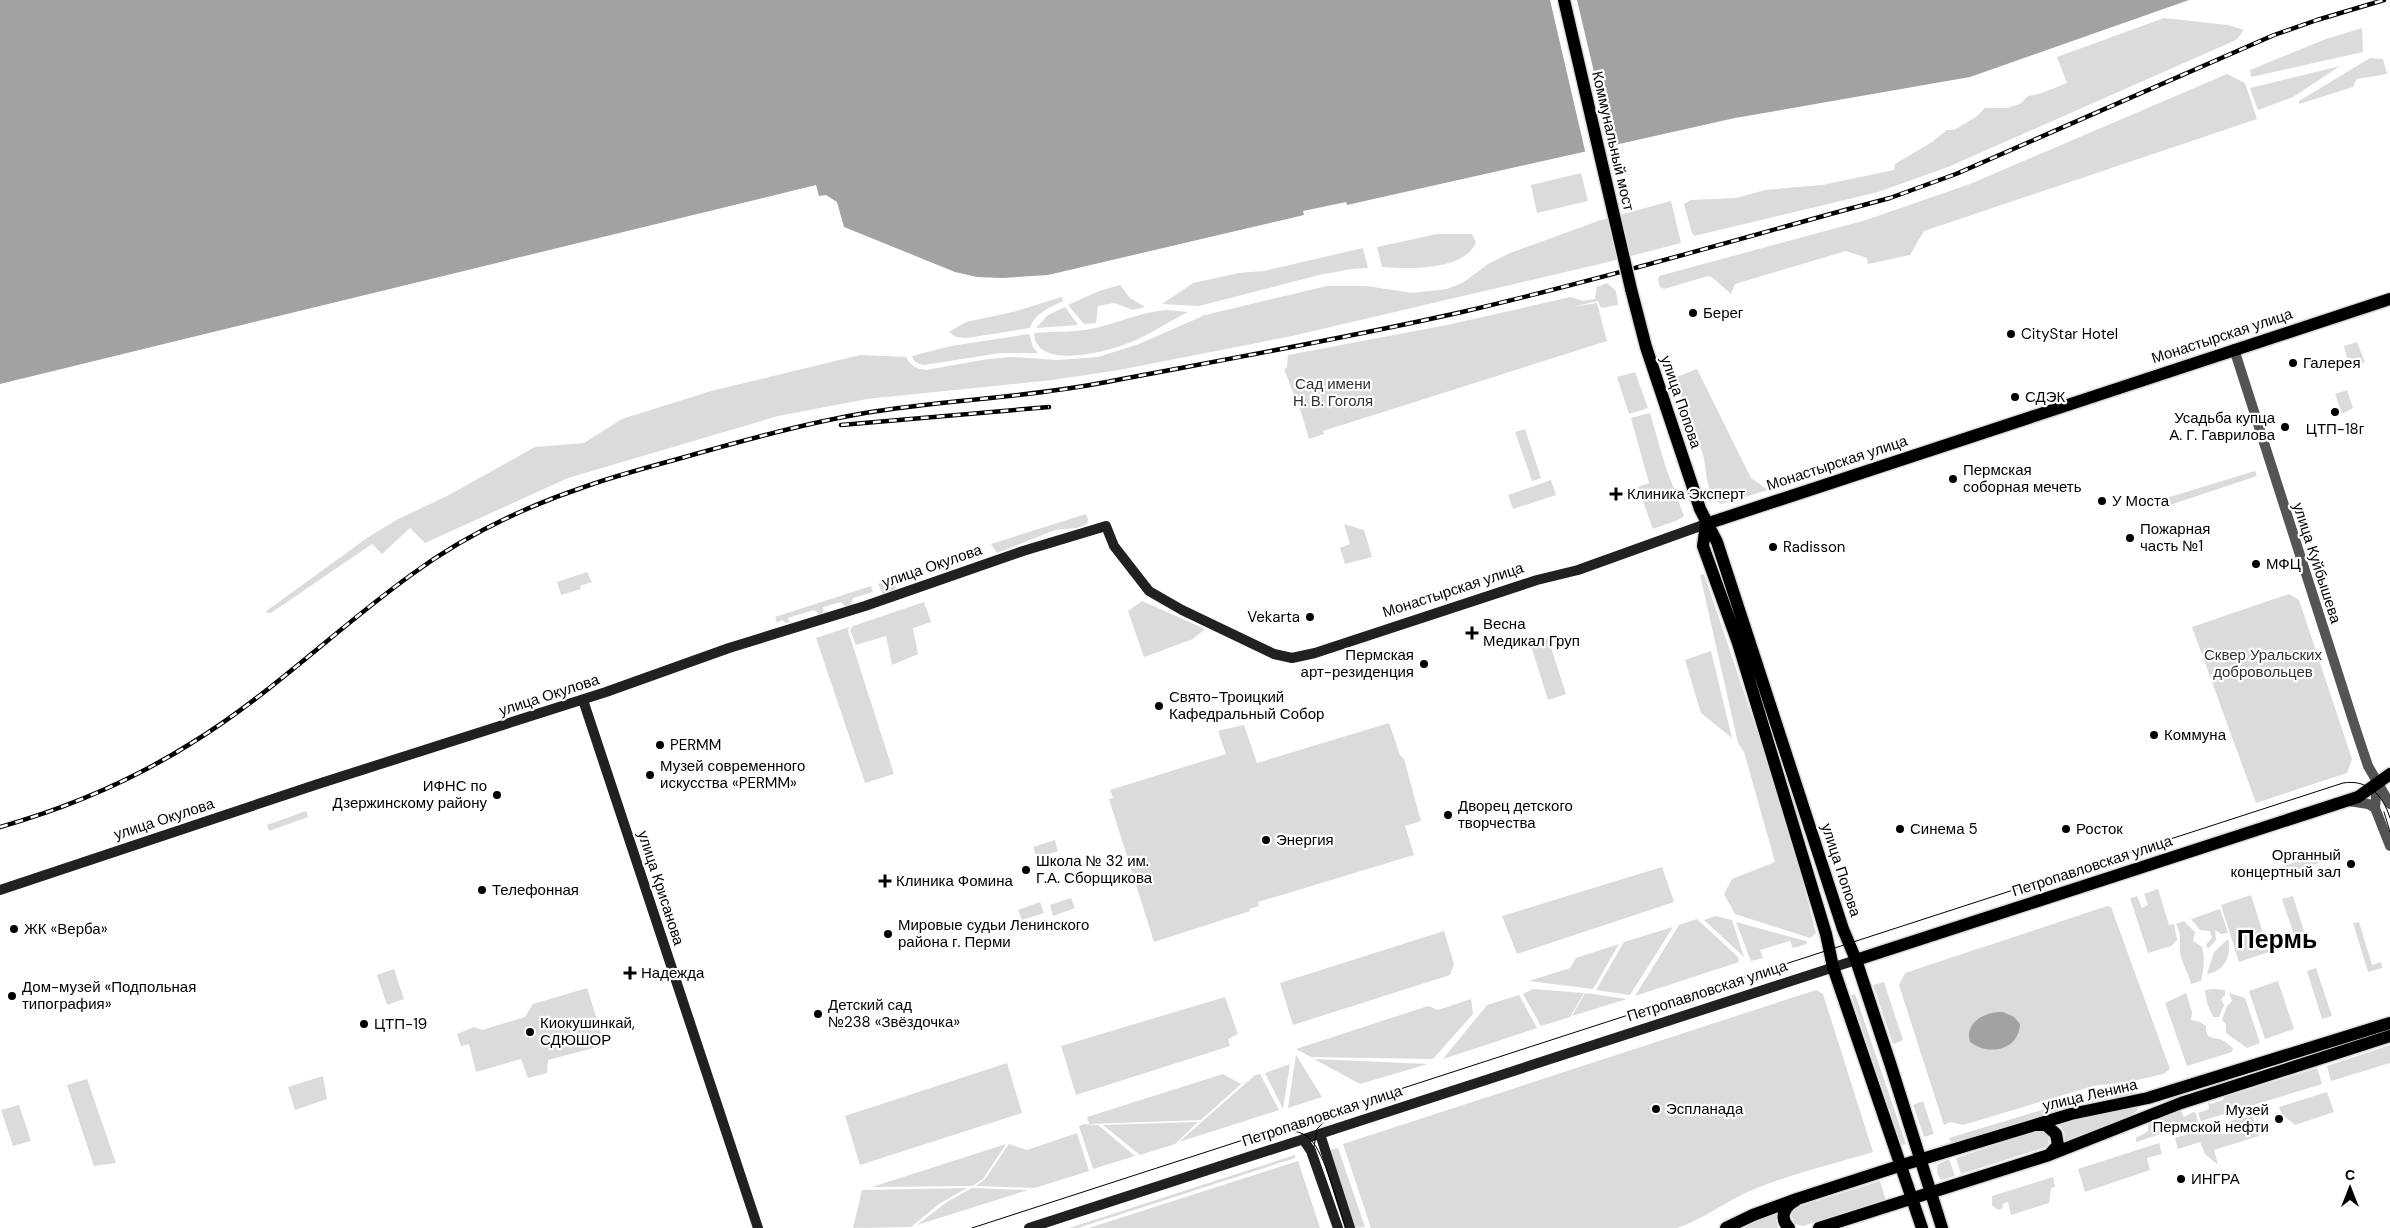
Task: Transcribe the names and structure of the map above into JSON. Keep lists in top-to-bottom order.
{
  "streets": {
    "main road": [
      "Коммунальный мост",
      "Монастырская улица",
      "улица Попова",
      "улица Окулова",
      "Петропавловская улица",
      "улица Крисанова",
      "улица Ленина"
    ],
    "street": ["улица Куйбышева"]
  },
  "crossings": [
    ["Коммунальный мост", "улица Попова"],
    ["Монастырская улица", "улица Попова"],
    ["Монастырская улица", "улица Куйбышева"],
    ["Монастырская улица", "улица Окулова"],
    ["улица Попова", "Петропавловская улица"],
    ["улица Попова", "улица Ленина"],
    ["улица Куйбышева", "Петропавловская улица"],
    ["улица Окулова", "улица Крисанова"]
  ],
  "districts": ["Пермь"],
  "parks": ["Сад имени Н. В. Гоголя", "Сквер Уральских добровольцев"],
  "places": {
    "other": [
      "Берег",
      "CityStar Hotel",
      "Галерея",
      "СДЭК",
      "ЦТП-18г",
      "Усадьба купца А. Г. Гаврилова",
      "Пермская соборная мечеть",
      "У Моста",
      "Пожарная часть №1",
      "Radisson",
      "МФЦ",
      "Vekarta",
      "Пермская арт-резиденция",
      "Свято-Троицкий Кафедральный Собор",
      "Коммуна",
      "PERMM",
      "Музей современного искусства «PERMM»",
      "ИФНС по Дзержинскому району",
      "Дворец детского творчества",
      "Синема 5",
      "Росток",
      "Энергия",
      "Органный концертный зал",
      "Школа № 32 им. Г.А. Сборщикова",
      "Телефонная",
      "ЖК «Верба»",
      "Мировые судьи Ленинского района г. Перми",
      "Дом-музей «Подпольная типография»",
      "Детский сад №238 «Звёздочка»",
      "ЦТП-19",
      "Киокушинкай, СДЮШОР",
      "Эспланада",
      "Музей Пермской нефти",
      "ИНГРА"
    ],
    "health": [
      "Клиника Эксперт",
      "Весна Медикал Груп",
      "Клиника Фомина",
      "Надежда"
    ]
  },
  "north": "top"
}
